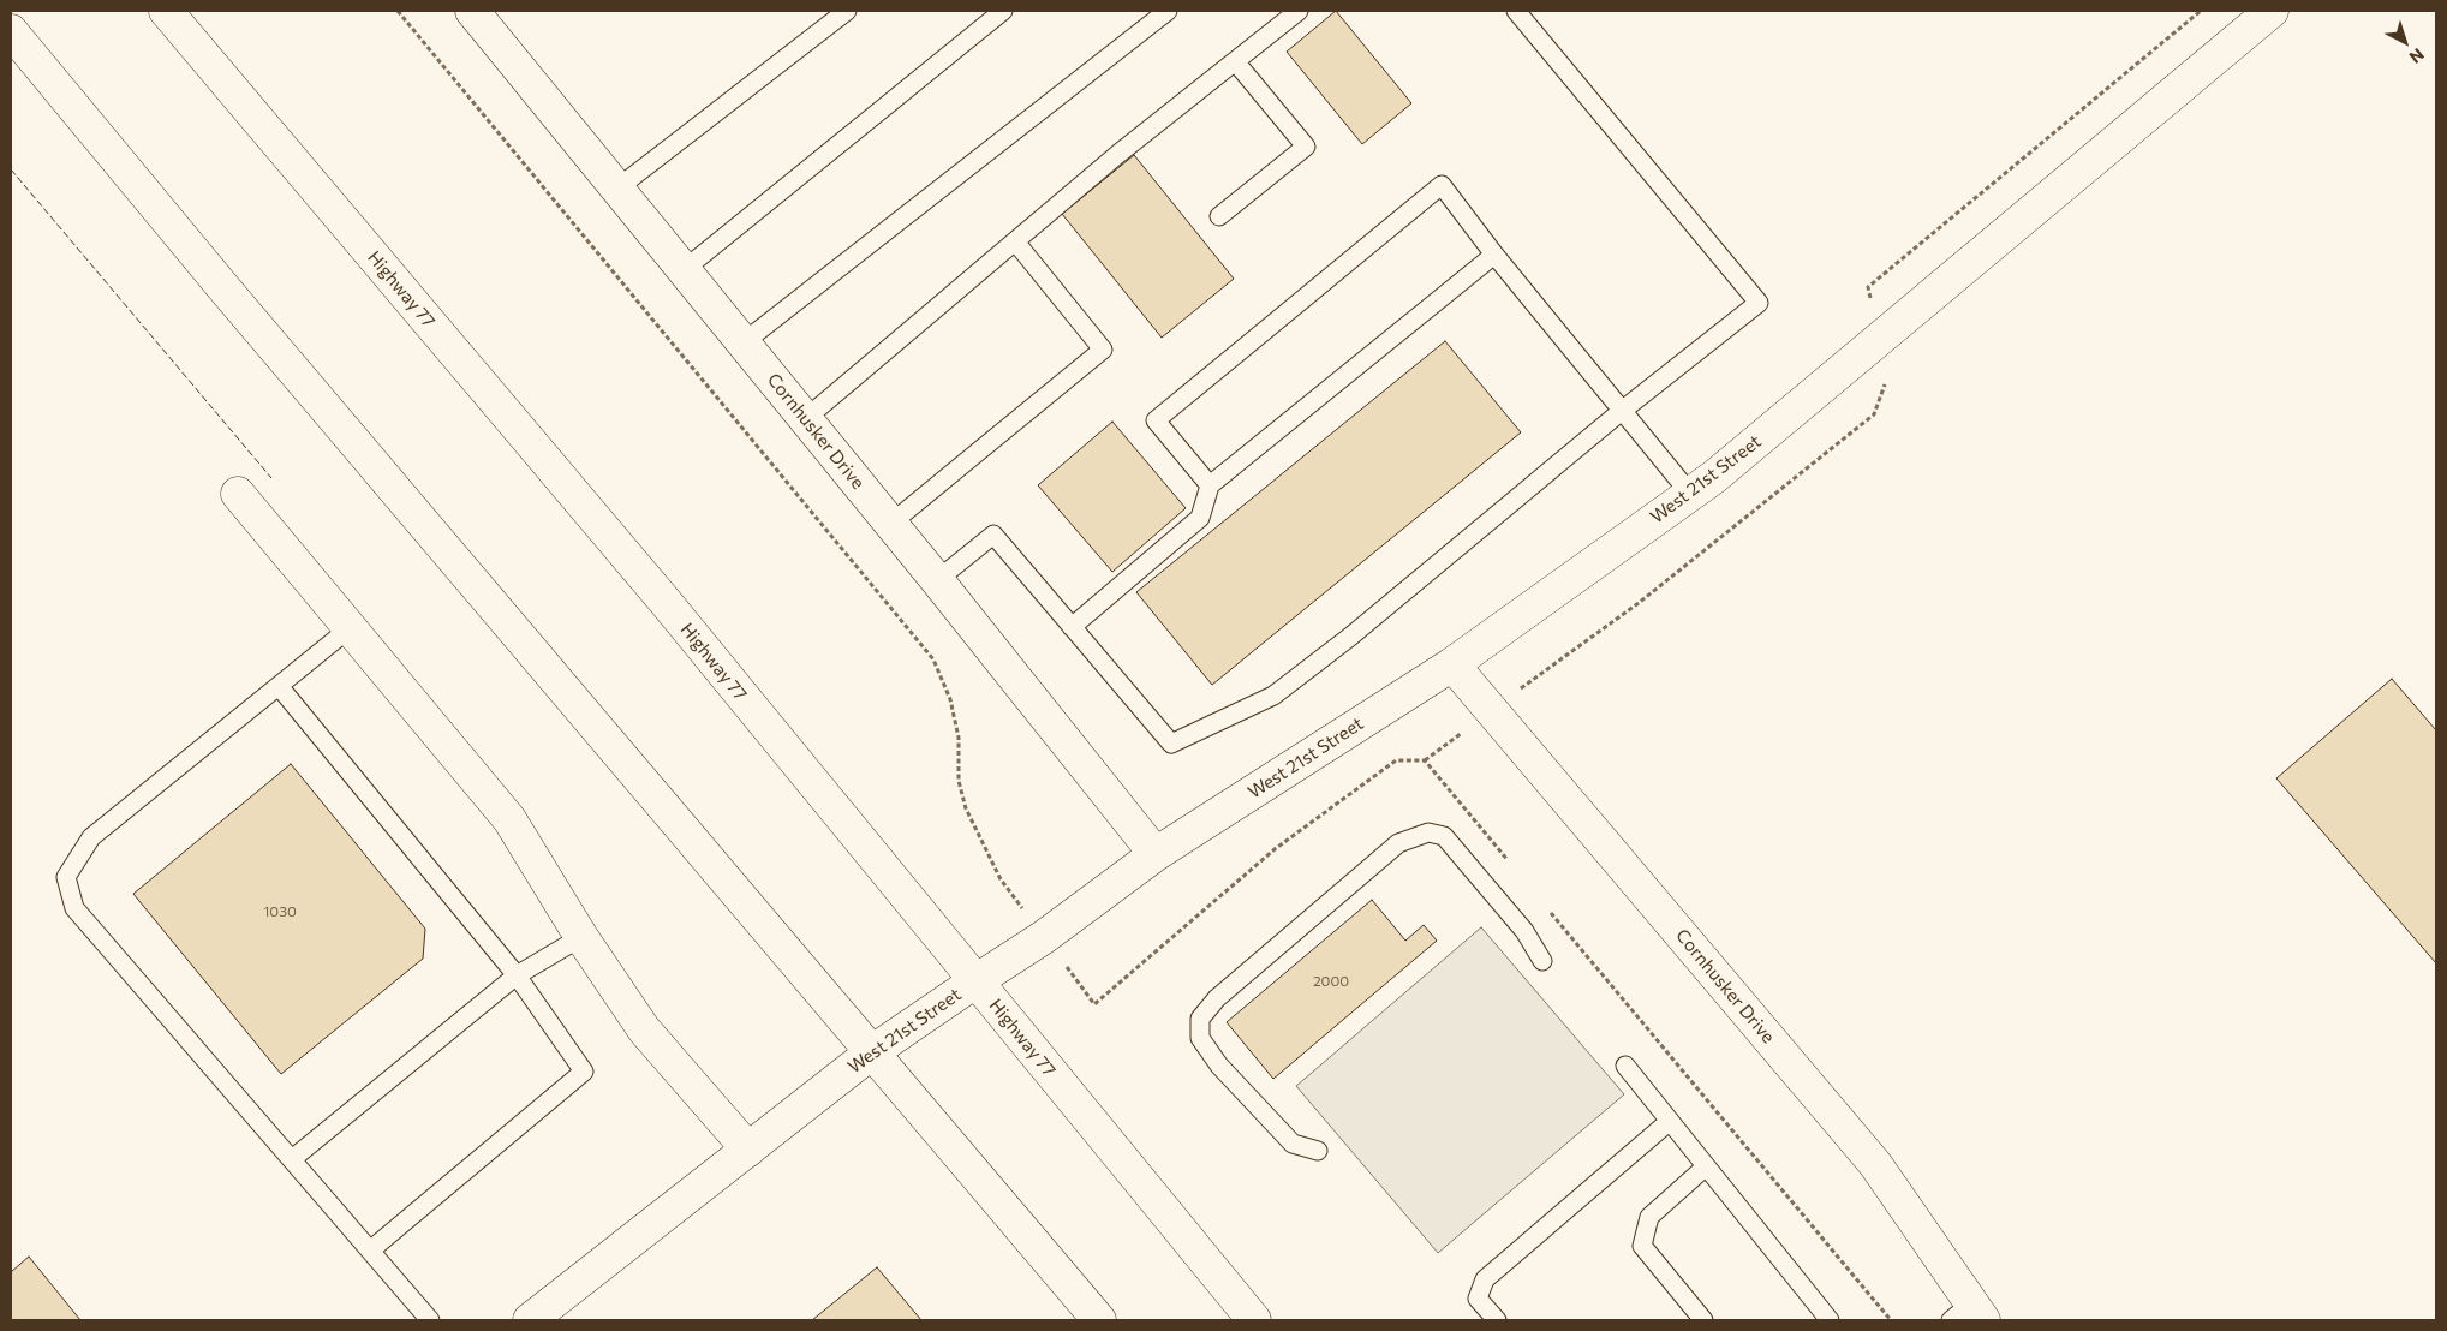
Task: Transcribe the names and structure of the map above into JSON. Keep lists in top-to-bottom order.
{
  "streets": {
    "main road": ["Highway 77", "Cornhusker Drive", "West 21st Street"]
  },
  "crossings": [
    ["Highway 77", "West 21st Street"],
    ["Cornhusker Drive", "West 21st Street"]
  ],
  "house_numbers": ["1030", "2000"],
  "north": "bottom right"
}
